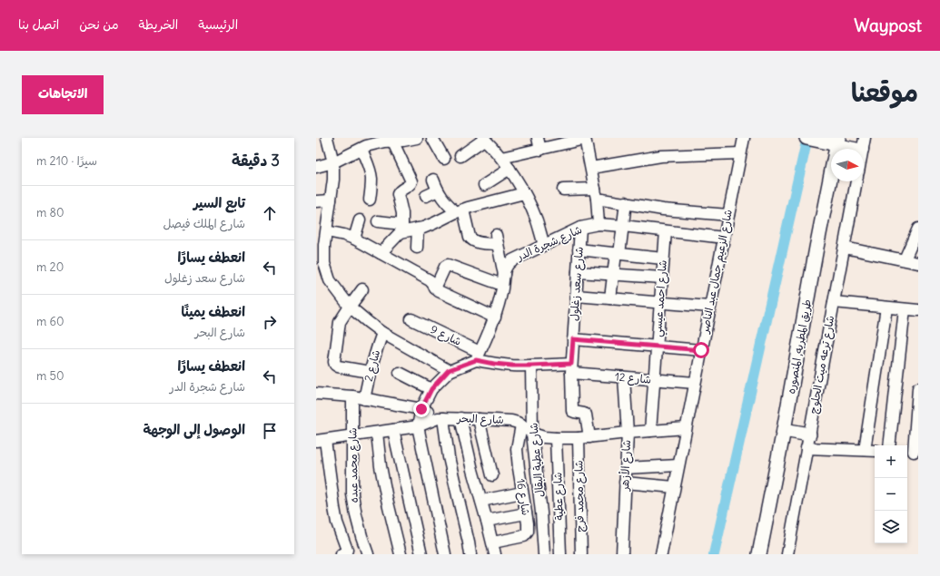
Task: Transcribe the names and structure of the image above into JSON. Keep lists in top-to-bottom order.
{
  "streets": {
    "main road": ["طريق المطريه, المنصوره"],
    "street": [
      "شارع شجرة الدر",
      "شارع الزعيم جمال عبد الناصر",
      "شارع سعد زغلول",
      "شارع احمد عيسي",
      "شارع 9",
      "شارع ترعه ميت الحلوج",
      "شارع 2",
      "شارع 12",
      "شارع البحر",
      "شارع عطية البقال",
      "شارع محمد عبده",
      "شارع الأزهر",
      "شارع عطية",
      "شارع محمد فرج",
      "شارع 16"
    ]
  },
  "crossings": [
    ["شارع شجرة الدر", "شارع الزعيم جمال عبد الناصر"],
    ["شارع شجرة الدر", "شارع سعد زغلول"],
    ["شارع شجرة الدر", "شارع احمد عيسي"],
    ["شارع شجرة الدر", "شارع 9"],
    ["شارع الزعيم جمال عبد الناصر", "شارع 12"],
    ["شارع الزعيم جمال عبد الناصر", "شارع البحر"],
    ["شارع سعد زغلول", "شارع 12"],
    ["شارع سعد زغلول", "شارع البحر"],
    ["شارع سعد زغلول", "شارع محمد فرج"],
    ["شارع احمد عيسي", "شارع 12"],
    ["شارع احمد عيسي", "شارع البحر"],
    ["شارع 12", "شارع الأزهر"],
    ["شارع البحر", "شارع عطية البقال"],
    ["شارع البحر", "شارع محمد عبده"],
    ["شارع البحر", "شارع الأزهر"],
    ["شارع البحر", "شارع عطية"],
    ["شارع البحر", "شارع محمد فرج"],
    ["شارع البحر", "شارع 16"]
  ],
  "north": "right",
  "page": {
    "header": "Waypost",
    "nav": [
      "الرئيسية",
      "الخريطة",
      "من نحن",
      "اتصل بنا"
    ],
    "title": "موقعنا",
    "buttons": "الاتجاهات",
    "heading": ["3 دقيقة", "سيرًا · 210 m"],
    "list": [
      ["تابع السير", "شارع الملك فيصل", "80 m"],
      ["انعطف يسارًا", "شارع سعد زغلول", "20 m"],
      ["انعطف يمينًا", "شارع البحر", "60 m"],
      ["انعطف يسارًا", "شارع شجرة الدر", "50 m"],
      "الوصول إلى الوجهة"
    ],
    "map_buttons": ["+", "−"]
  }
}
